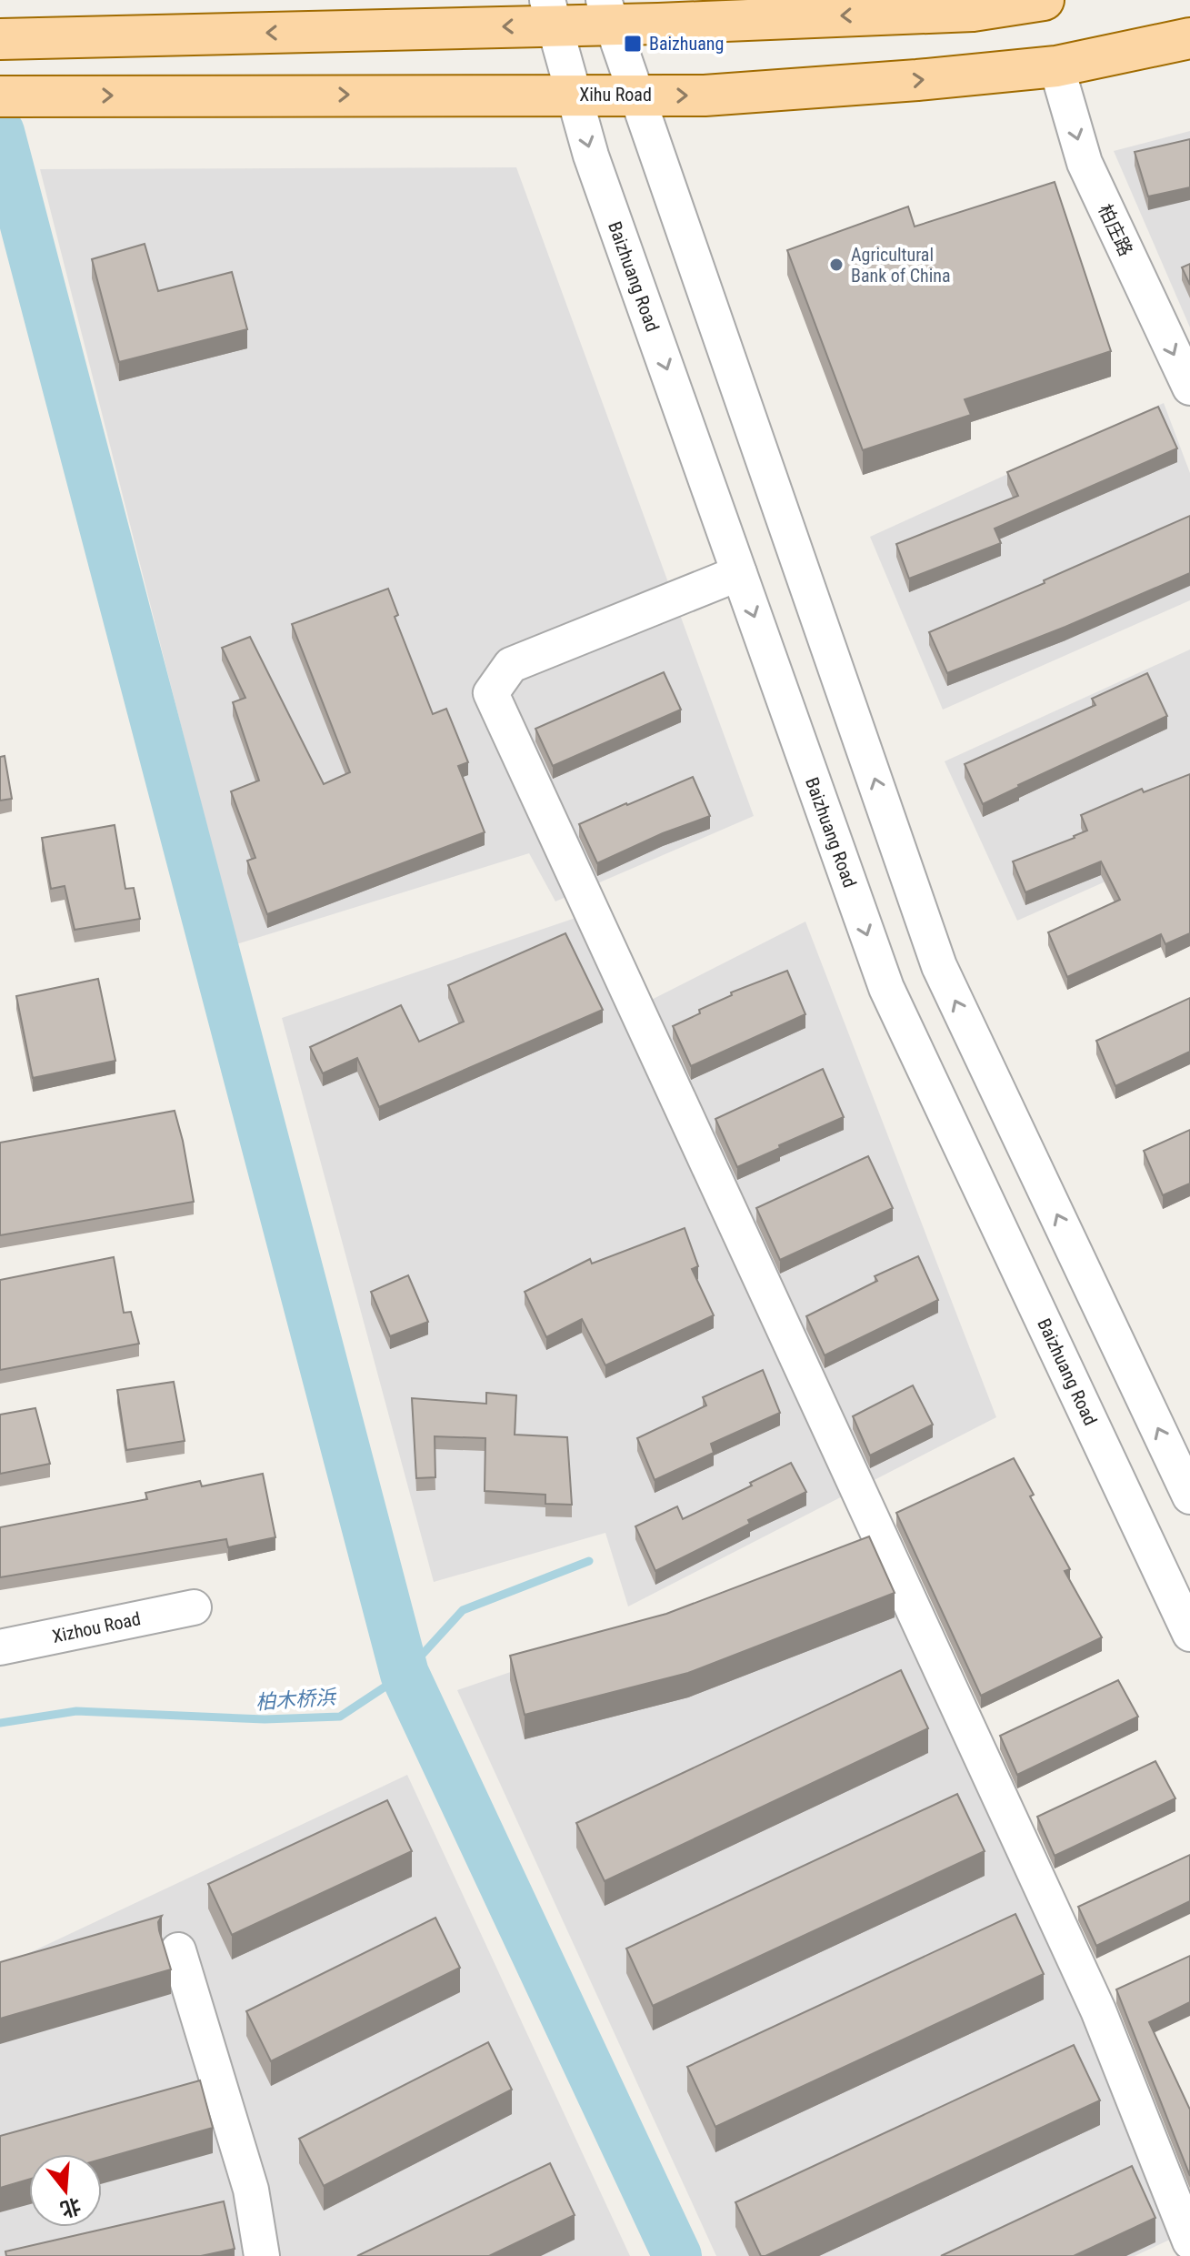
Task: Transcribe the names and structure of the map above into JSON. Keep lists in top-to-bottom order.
{
  "streets": {
    "main road": ["Xihu Road"],
    "street": ["柏庄路", "Baizhuang Road", "Xizhou Road"]
  },
  "crossings": [
    ["Xihu Road", "柏庄路"],
    ["Xihu Road", "Baizhuang Road"]
  ],
  "one_way": ["柏庄路"],
  "water": ["柏木桥浜"],
  "places": {
    "transit": ["Baizhuang"],
    "other": ["Agricultural Bank of China"]
  },
  "north": "bottom"
}
